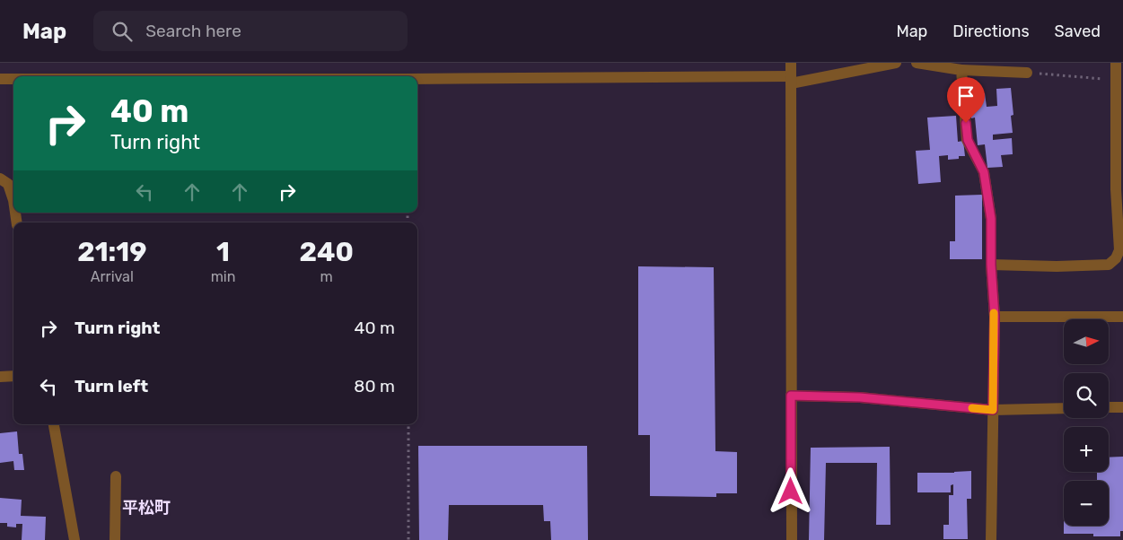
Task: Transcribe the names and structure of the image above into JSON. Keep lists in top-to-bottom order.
{
  "districts": ["平松町"],
  "north": "right",
  "page": {
    "header": "Map",
    "search": "Search here",
    "nav": ["Map", "Directions", "Saved"],
    "turn": ["40 m", "Turn right"],
    "eta": [
      "21:19",
      "Arrival",
      "1",
      "min",
      "240",
      "m"
    ],
    "list": [
      {
        "name": "Turn right",
        "value": "40 m"
      },
      {
        "name": "Turn left",
        "value": "80 m"
      }
    ],
    "map_buttons": ["+", "−"]
  }
}
